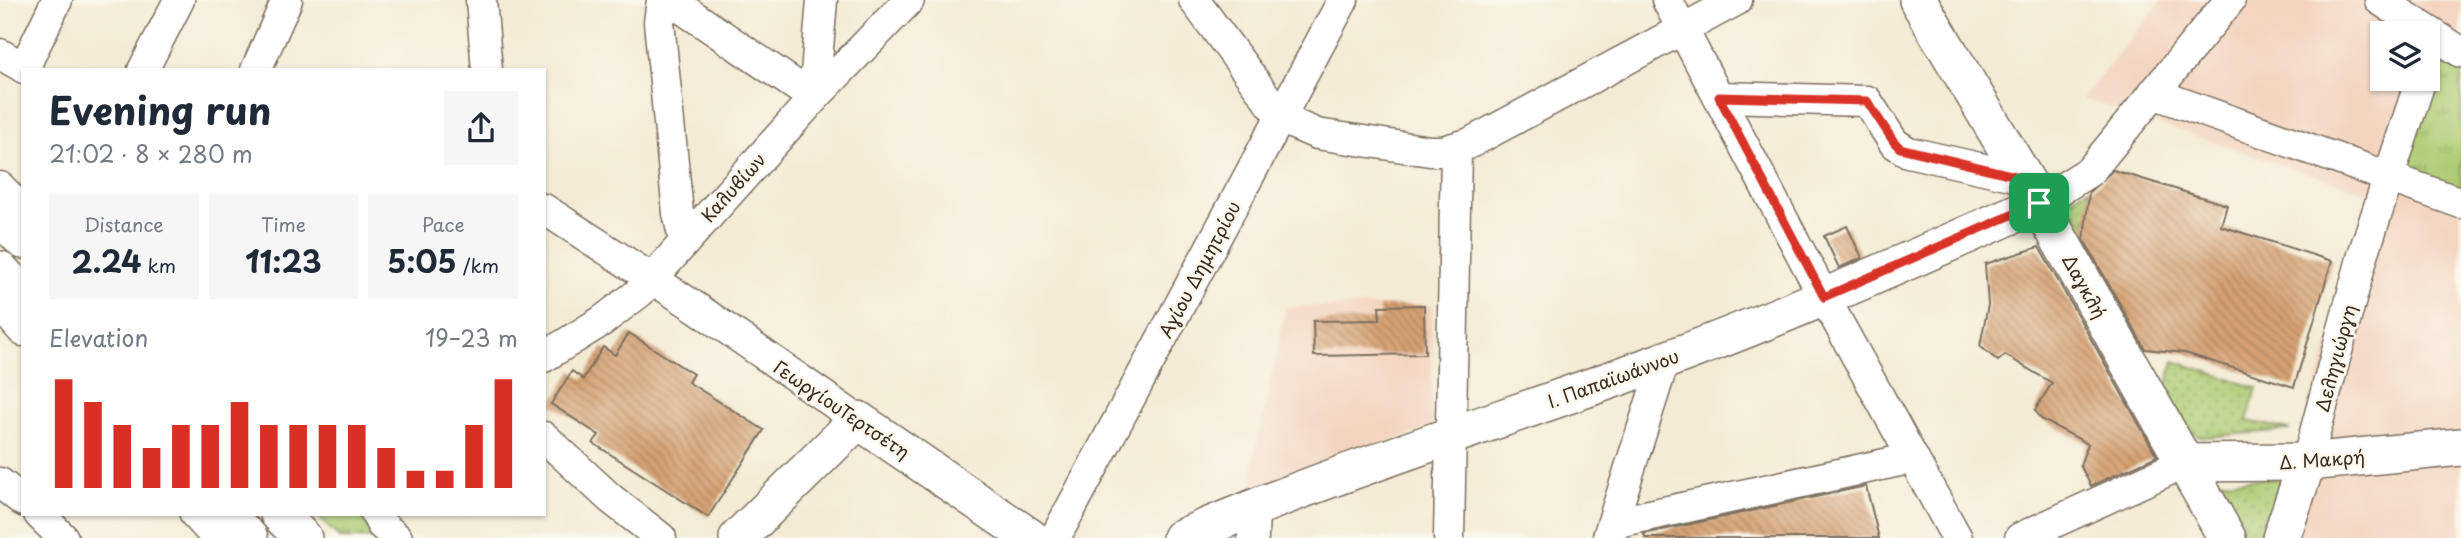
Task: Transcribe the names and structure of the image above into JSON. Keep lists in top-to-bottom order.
{
  "streets": {
    "main road": [
      "Δαγκλή",
      "Δεληγιώργη",
      "Ι. Παπαϊωάννου",
      "ΓεωργίουΤερτσέτη",
      "Δ. Μακρή"
    ],
    "street": ["Καλυβίων", "Αγίου Δημητρίου"]
  },
  "crossings": [
    ["Καλυβίων", "ΓεωργίουΤερτσέτη"],
    ["Δαγκλή", "Ι. Παπαϊωάννου"],
    ["Δαγκλή", "Δ. Μακρή"],
    ["Δεληγιώργη", "Δ. Μακρή"]
  ],
  "page": {
    "heading": ["Evening run", "21:02 · 8 × 280 m"],
    "stats": [
      ["Distance", "2.24 km"],
      ["Time", "11:23"],
      ["Pace", "5:05 /km"]
    ],
    "chart": ["Elevation", "19–23 m"]
  }
}
